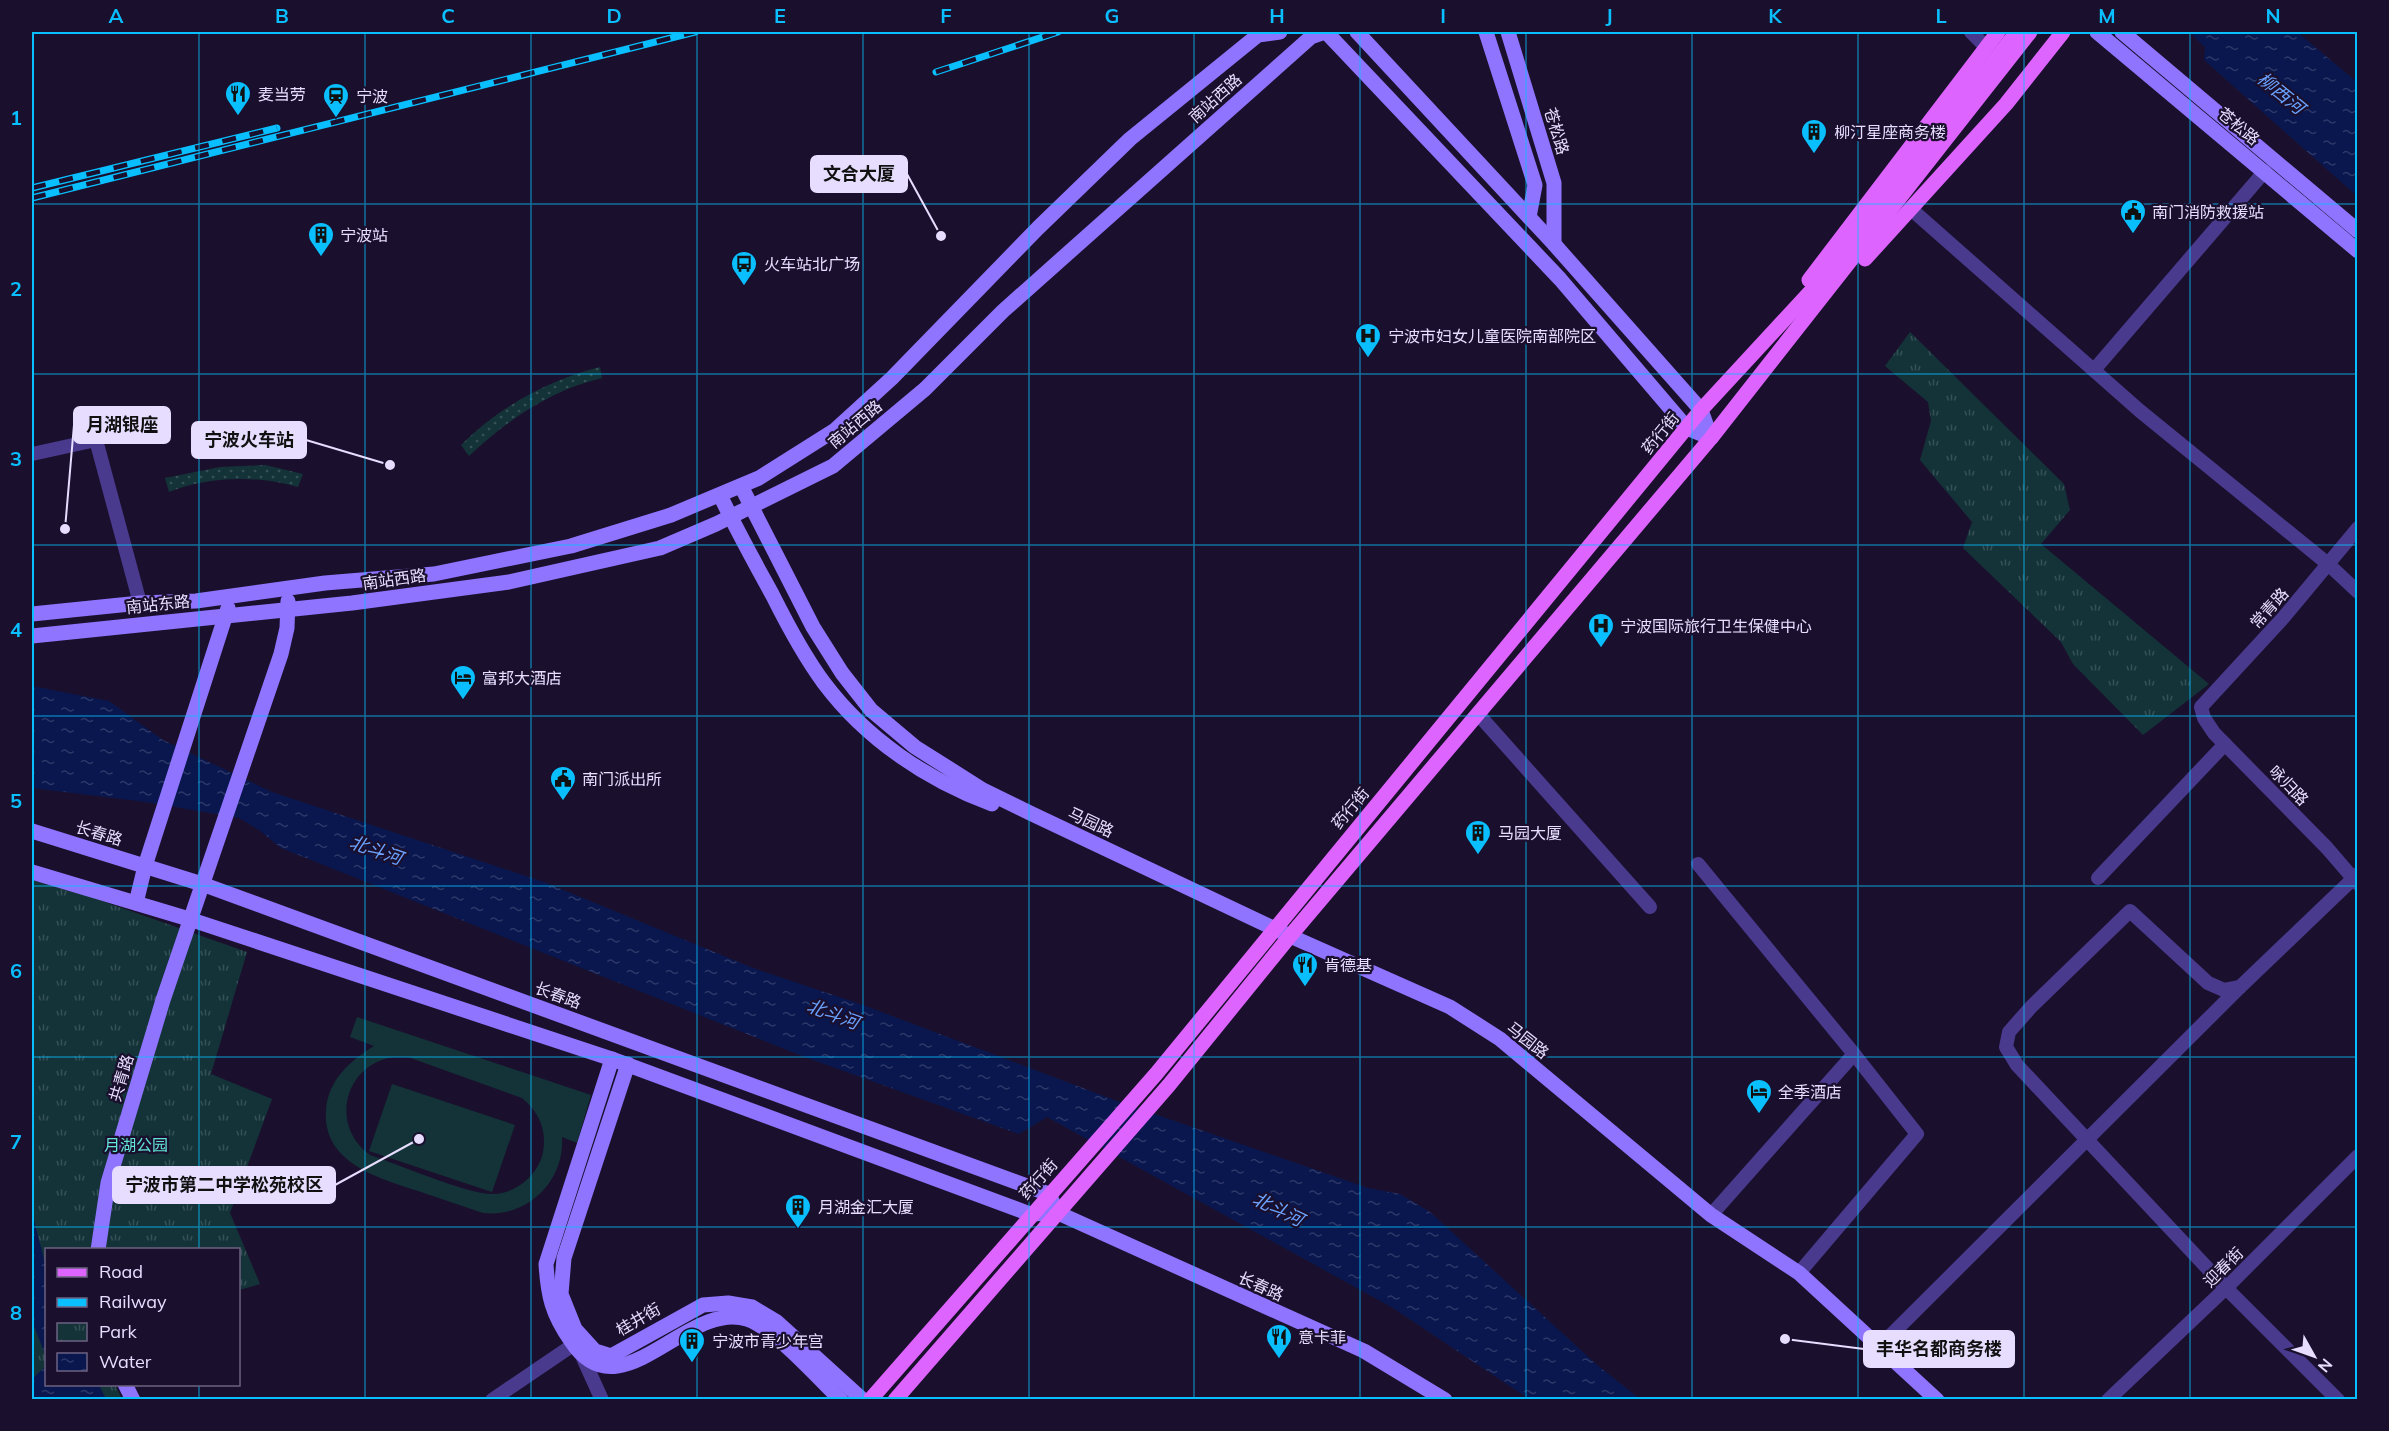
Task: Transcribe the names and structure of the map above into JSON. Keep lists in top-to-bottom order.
{
  "streets": {
    "main road": [
      "南站西路",
      "苍松路",
      "药行街",
      "南站东路",
      "马园路",
      "长春路",
      "共青路",
      "桂井街"
    ],
    "street": ["常青路", "咏归路", "迎春街"]
  },
  "crossings": [
    ["南站西路", "南站东路"],
    ["南站西路", "马园路"],
    ["南站西路", "共青路"],
    ["药行街", "马园路"],
    ["药行街", "长春路"],
    ["南站东路", "共青路"],
    ["常青路", "咏归路"],
    ["长春路", "共青路"],
    ["长春路", "桂井街"]
  ],
  "water": ["柳西河", "北斗河"],
  "parks": ["月湖公园"],
  "places": {
    "restaurant": ["麦当劳", "肯德基", "意卡菲"],
    "station": ["宁波"],
    "building": [
      "柳汀星座商务楼",
      "宁波站",
      "马园大厦",
      "月湖金汇大厦",
      "宁波市青少年宫"
    ],
    "public building": ["南门消防救援站", "南门派出所"],
    "other": [
      "文合大厦",
      "宁波火车站",
      "月湖银座",
      "宁波市第二中学松苑校区",
      "丰华名都商务楼"
    ],
    "bus stop": ["火车站北广场"],
    "hospital": ["宁波市妇女儿童医院南部院区", "宁波国际旅行卫生保健中心"],
    "hotel": ["富邦大酒店", "全季酒店"]
  },
  "legend": [
    "Road",
    "Railway",
    "Park",
    "Water"
  ],
  "north": "bottom right",
  "grid": {
    "columns": [
      "A",
      "B",
      "C",
      "D",
      "E",
      "F",
      "G",
      "H",
      "I",
      "J",
      "K",
      "L",
      "M",
      "N"
    ],
    "rows": [
      "1",
      "2",
      "3",
      "4",
      "5",
      "6",
      "7",
      "8"
    ]
  }
}
